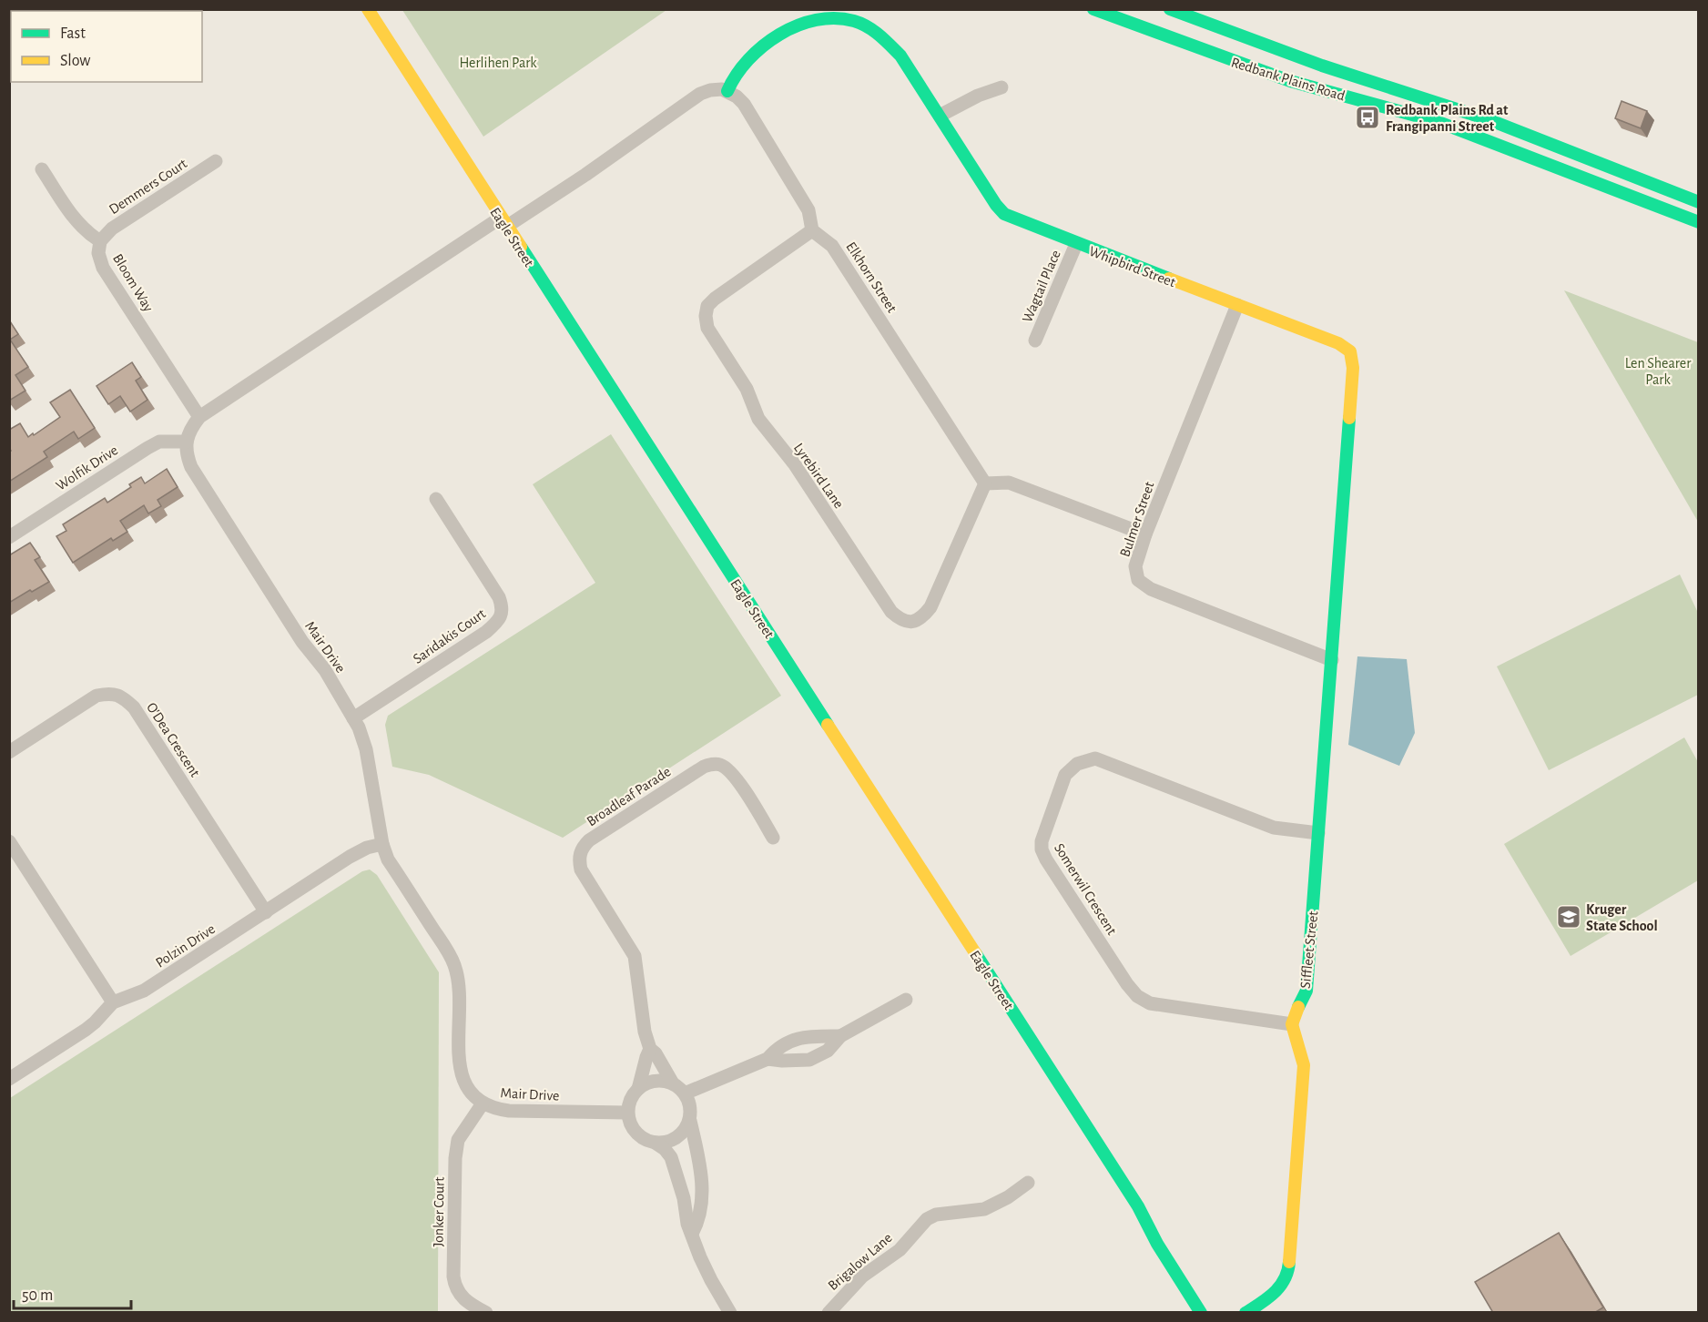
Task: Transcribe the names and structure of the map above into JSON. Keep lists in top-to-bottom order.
{
  "streets": {
    "street": [
      "Redbank Plains Road",
      "Demmers Court",
      "Eagle Street",
      "Whipbird Street",
      "Elkhorn Street",
      "Bloom Way",
      "Wagtail Place",
      "Wolfik Drive",
      "Lyrebird Lane",
      "Bulmer Street",
      "Saridakis Court",
      "Mair Drive",
      "O'Dea Crescent",
      "Broadleaf Parade",
      "Somerwil Crescent",
      "Polzin Drive",
      "Siffleet Street",
      "Jonker Court",
      "Brigalow Lane"
    ]
  },
  "crossings": [
    ["Demmers Court", "Bloom Way"],
    ["Whipbird Street", "Wagtail Place"],
    ["Whipbird Street", "Bulmer Street"],
    ["Whipbird Street", "Siffleet Street"],
    ["Elkhorn Street", "Lyrebird Lane"],
    ["Wolfik Drive", "Mair Drive"],
    ["Bulmer Street", "Siffleet Street"],
    ["Saridakis Court", "Mair Drive"],
    ["Mair Drive", "Broadleaf Parade"],
    ["Mair Drive", "Polzin Drive"],
    ["Mair Drive", "Jonker Court"],
    ["O'Dea Crescent", "Polzin Drive"],
    ["Somerwil Crescent", "Siffleet Street"]
  ],
  "parks": ["Herlihen Park", "Len Shearer Park"],
  "places": {
    "bus stop": ["Redbank Plains Rd at Frangipanni Street"],
    "school or university": ["Kruger State School"]
  },
  "legend": ["Fast", "Slow"],
  "scale_bar": "50 m"
}
